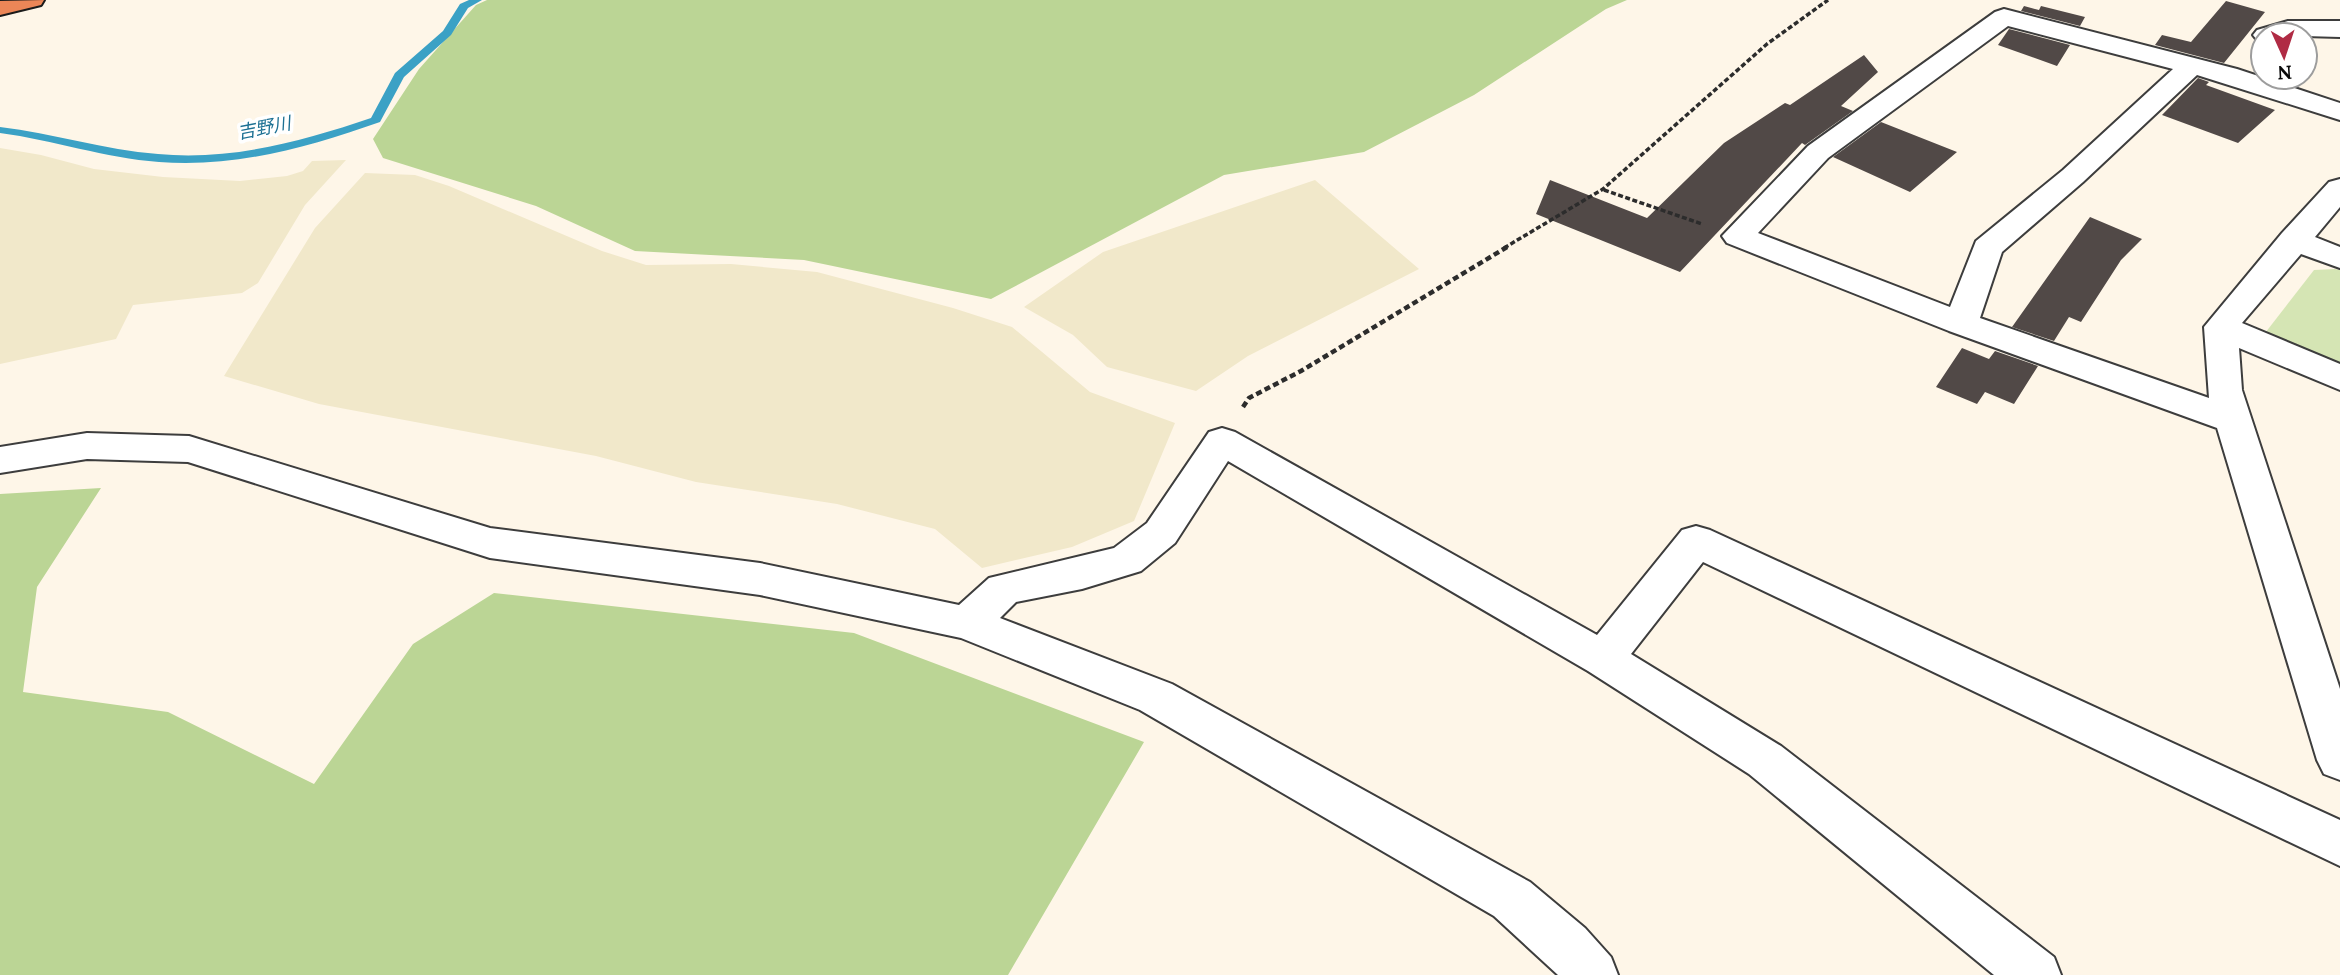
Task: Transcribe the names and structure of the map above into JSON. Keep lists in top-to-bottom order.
{
  "water": ["吉野川"],
  "north": "bottom"
}
